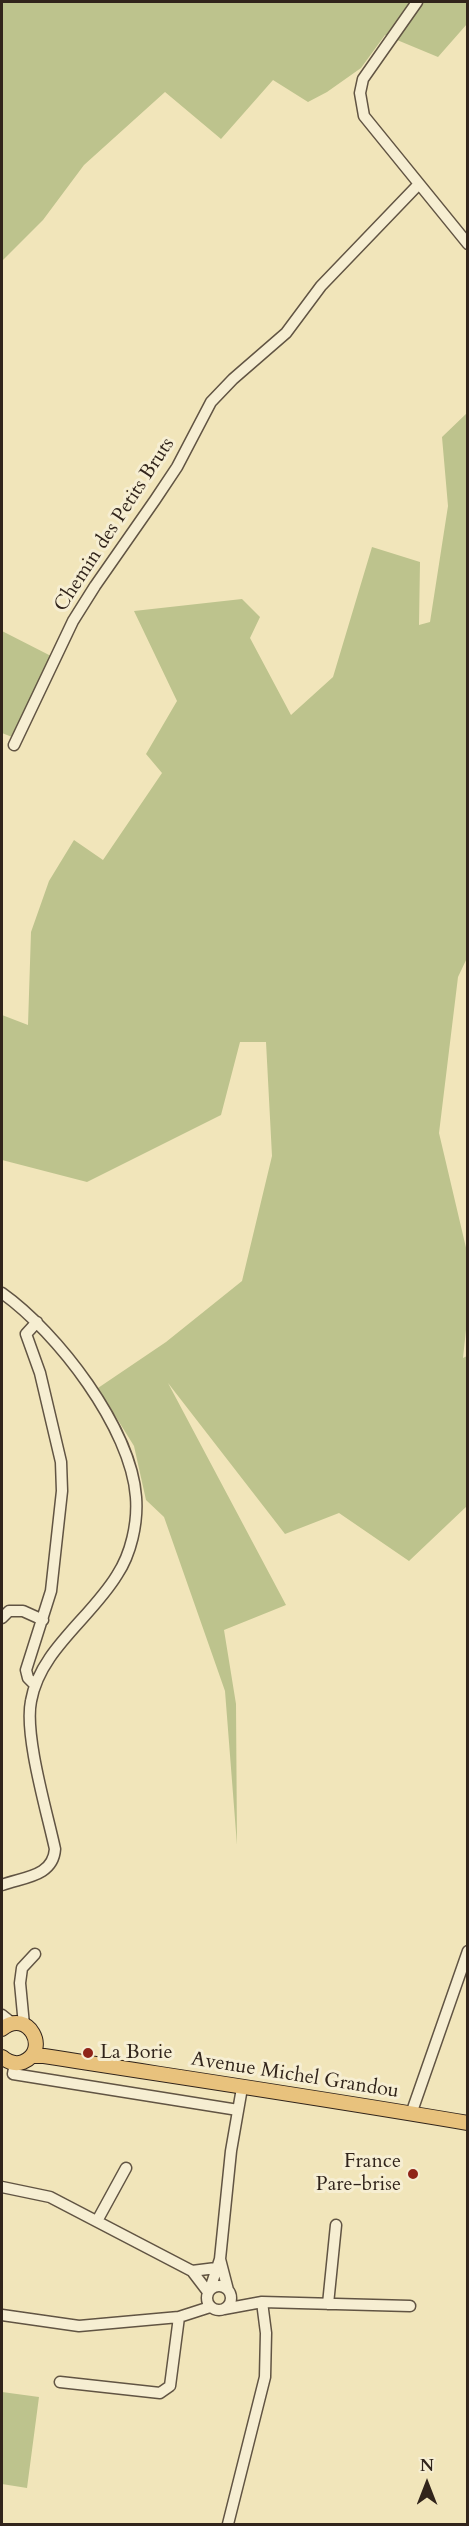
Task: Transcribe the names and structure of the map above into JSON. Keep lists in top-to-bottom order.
{
  "streets": {
    "main road": ["Avenue Michel Grandou"],
    "street": ["Chemin des Petits Bruts"]
  },
  "places": ["La Borie", "France Pare-brise"],
  "north": "top"
}
